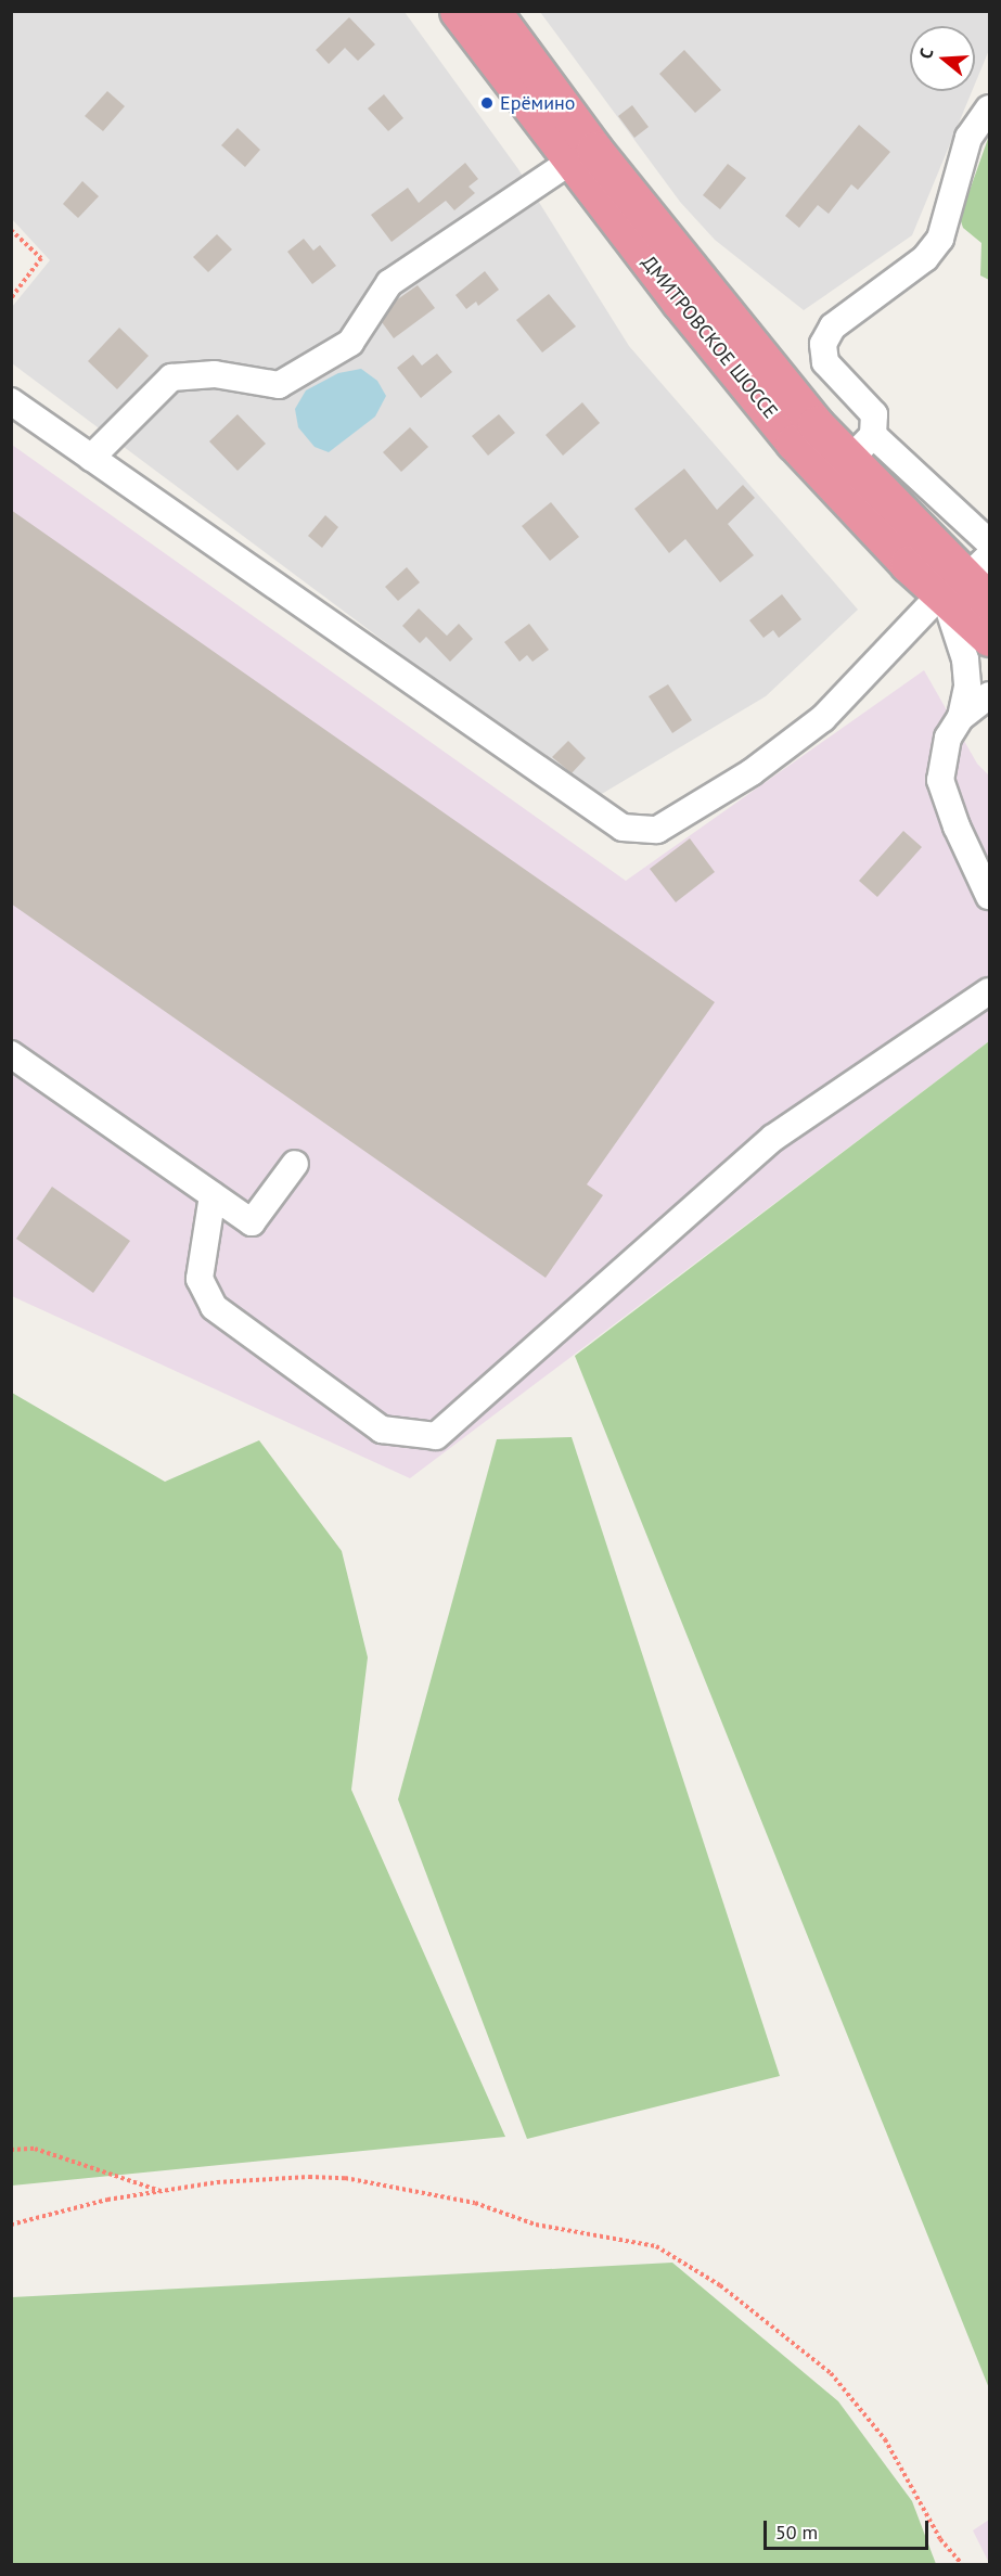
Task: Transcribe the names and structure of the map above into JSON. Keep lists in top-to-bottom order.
{
  "streets": {
    "highway": ["ДМИТРОВСКОЕ ШОССЕ"]
  },
  "places": ["Ерёмино"],
  "scale_bar": "50 m",
  "north": "left"
}
